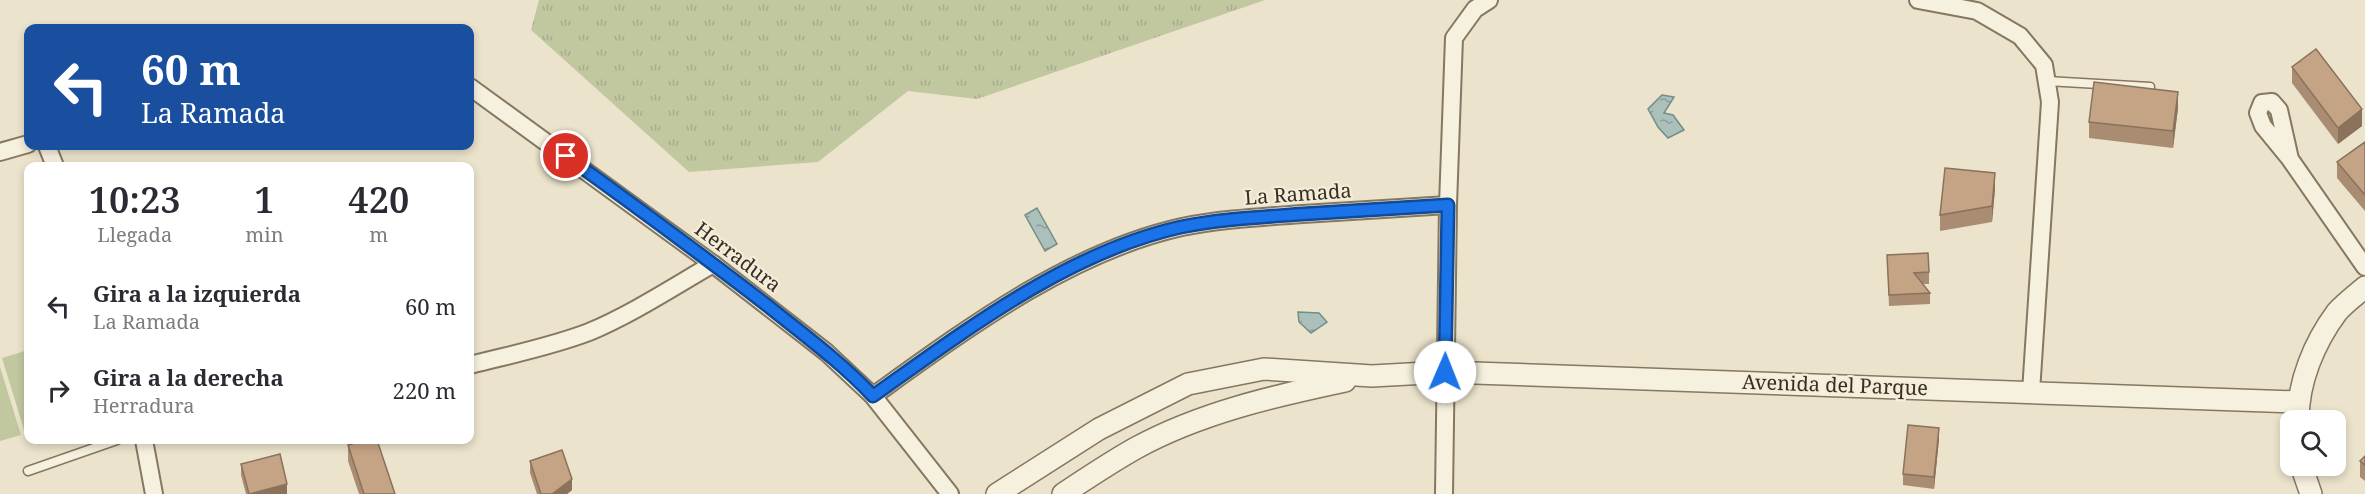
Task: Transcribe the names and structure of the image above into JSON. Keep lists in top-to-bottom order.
{
  "streets": {
    "street": ["La Ramada", "Herradura", "Avenida del Parque"]
  },
  "crossings": [
    ["La Ramada", "Herradura"]
  ],
  "page": {
    "turn": ["60 m", "La Ramada"],
    "eta": [
      "10:23",
      "Llegada",
      "1",
      "min",
      "420",
      "m"
    ],
    "list": [
      {
        "name": "Gira a la izquierda",
        "note": "La Ramada",
        "value": "60 m"
      },
      {
        "name": "Gira a la derecha",
        "note": "Herradura",
        "value": "220 m"
      }
    ]
  }
}
